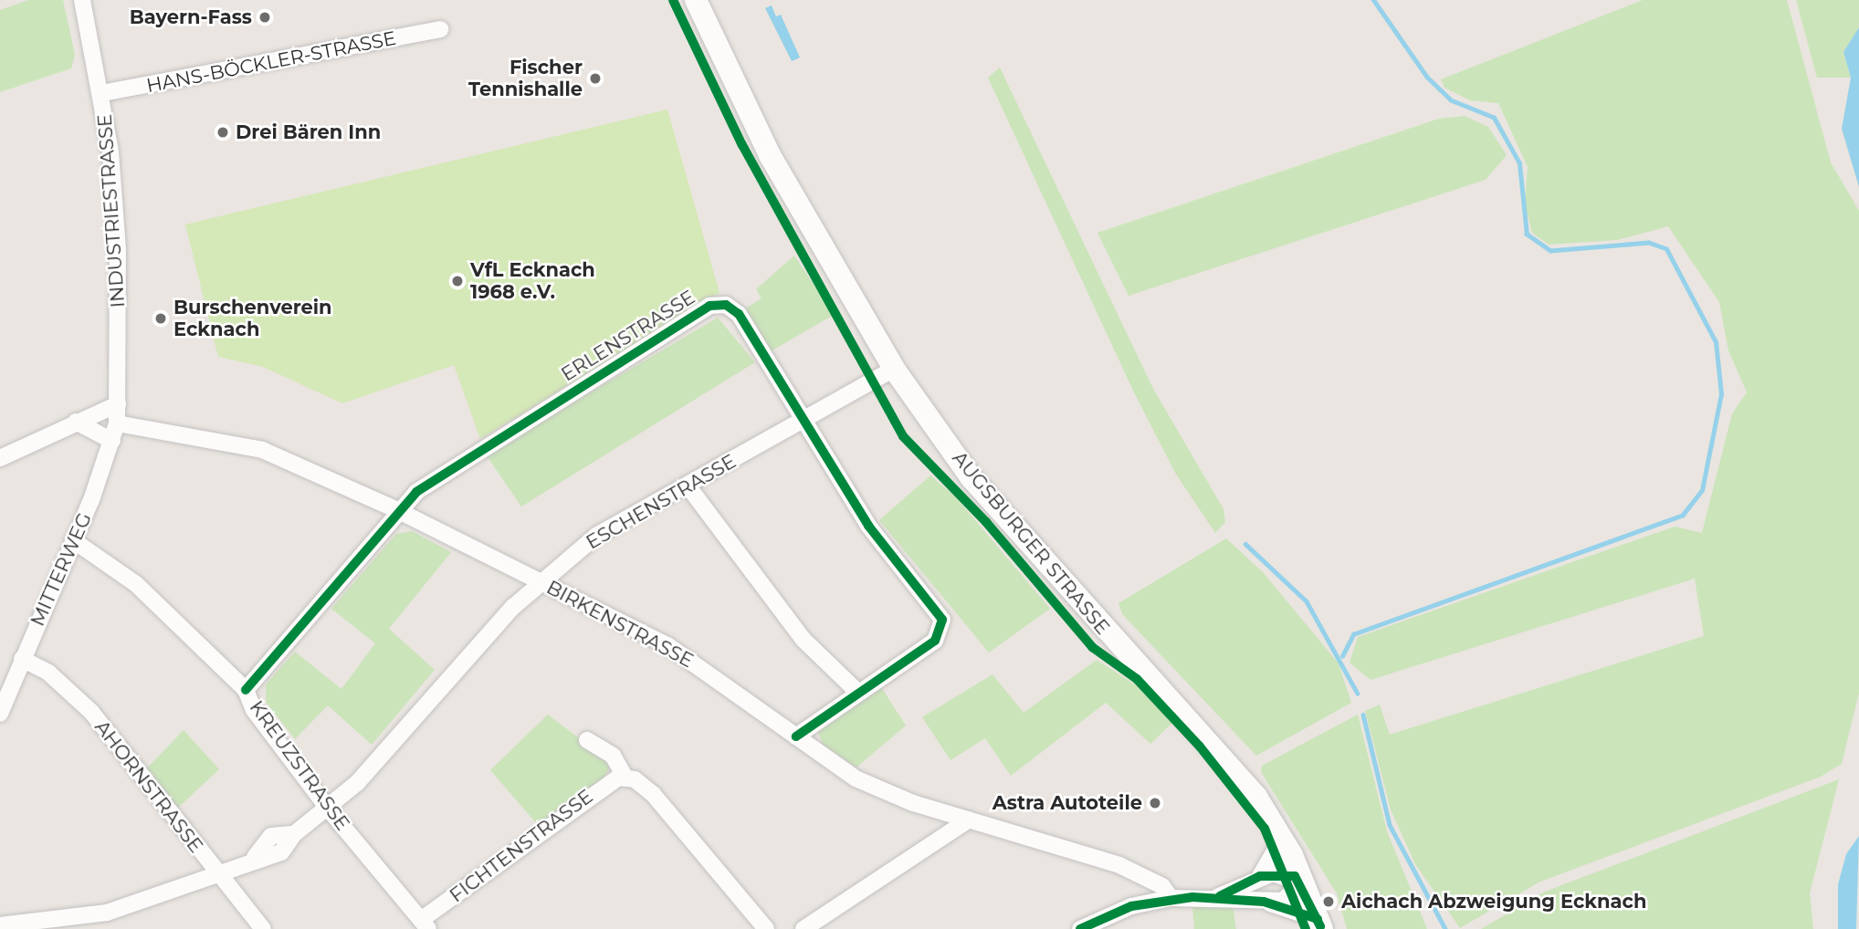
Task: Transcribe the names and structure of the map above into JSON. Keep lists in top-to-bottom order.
{
  "streets": {
    "main road": ["AUGSBURGER STRASSE"],
    "street": [
      "HANS-BÖCKLER-STRASSE",
      "INDUSTRIESTRASSE",
      "ERLENSTRASSE",
      "ESCHENSTRASSE",
      "MITTERWEG",
      "BIRKENSTRASSE",
      "KREUZSTRASSE",
      "AHORNSTRASSE",
      "FICHTENSTRASSE"
    ]
  },
  "crossings": [
    ["HANS-BÖCKLER-STRASSE", "INDUSTRIESTRASSE"],
    ["INDUSTRIESTRASSE", "MITTERWEG"],
    ["INDUSTRIESTRASSE", "BIRKENSTRASSE"],
    ["ERLENSTRASSE", "ESCHENSTRASSE"],
    ["ERLENSTRASSE", "BIRKENSTRASSE"],
    ["ERLENSTRASSE", "KREUZSTRASSE"],
    ["ESCHENSTRASSE", "AUGSBURGER STRASSE"],
    ["ESCHENSTRASSE", "BIRKENSTRASSE"],
    ["ESCHENSTRASSE", "KREUZSTRASSE"],
    ["ESCHENSTRASSE", "AHORNSTRASSE"],
    ["MITTERWEG", "BIRKENSTRASSE"],
    ["MITTERWEG", "KREUZSTRASSE"],
    ["MITTERWEG", "AHORNSTRASSE"],
    ["KREUZSTRASSE", "FICHTENSTRASSE"]
  ],
  "places": [
    "Bayern-Fass",
    "Fischer Tennishalle",
    "Drei Bären Inn",
    "VfL Ecknach 1968 e.V.",
    "Burschenverein Ecknach",
    "Astra Autoteile",
    "Aichach Abzweigung Ecknach"
  ]
}
